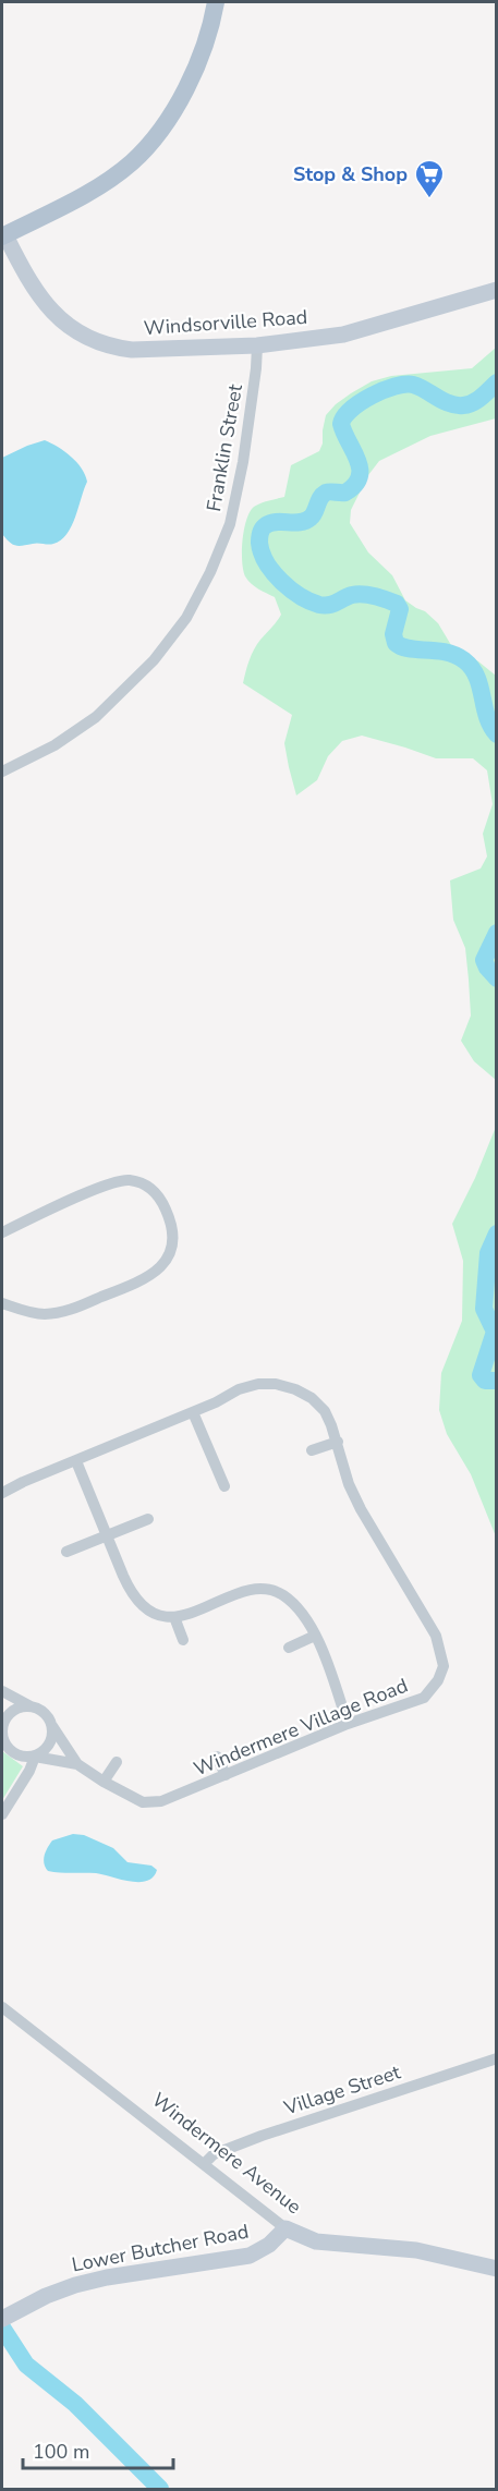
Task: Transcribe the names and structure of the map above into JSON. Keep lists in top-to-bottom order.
{
  "streets": {
    "main road": ["Windsorville Road", "Windermere Avenue", "Lower Butcher Road"],
    "street": ["Franklin Street", "Windermere Village Road", "Village Street"]
  },
  "crossings": [
    ["Windsorville Road", "Franklin Street"],
    ["Village Street", "Windermere Avenue"],
    ["Windermere Avenue", "Lower Butcher Road"]
  ],
  "places": {
    "supermarket": ["Stop & Shop"]
  },
  "scale_bar": "100 m"
}
